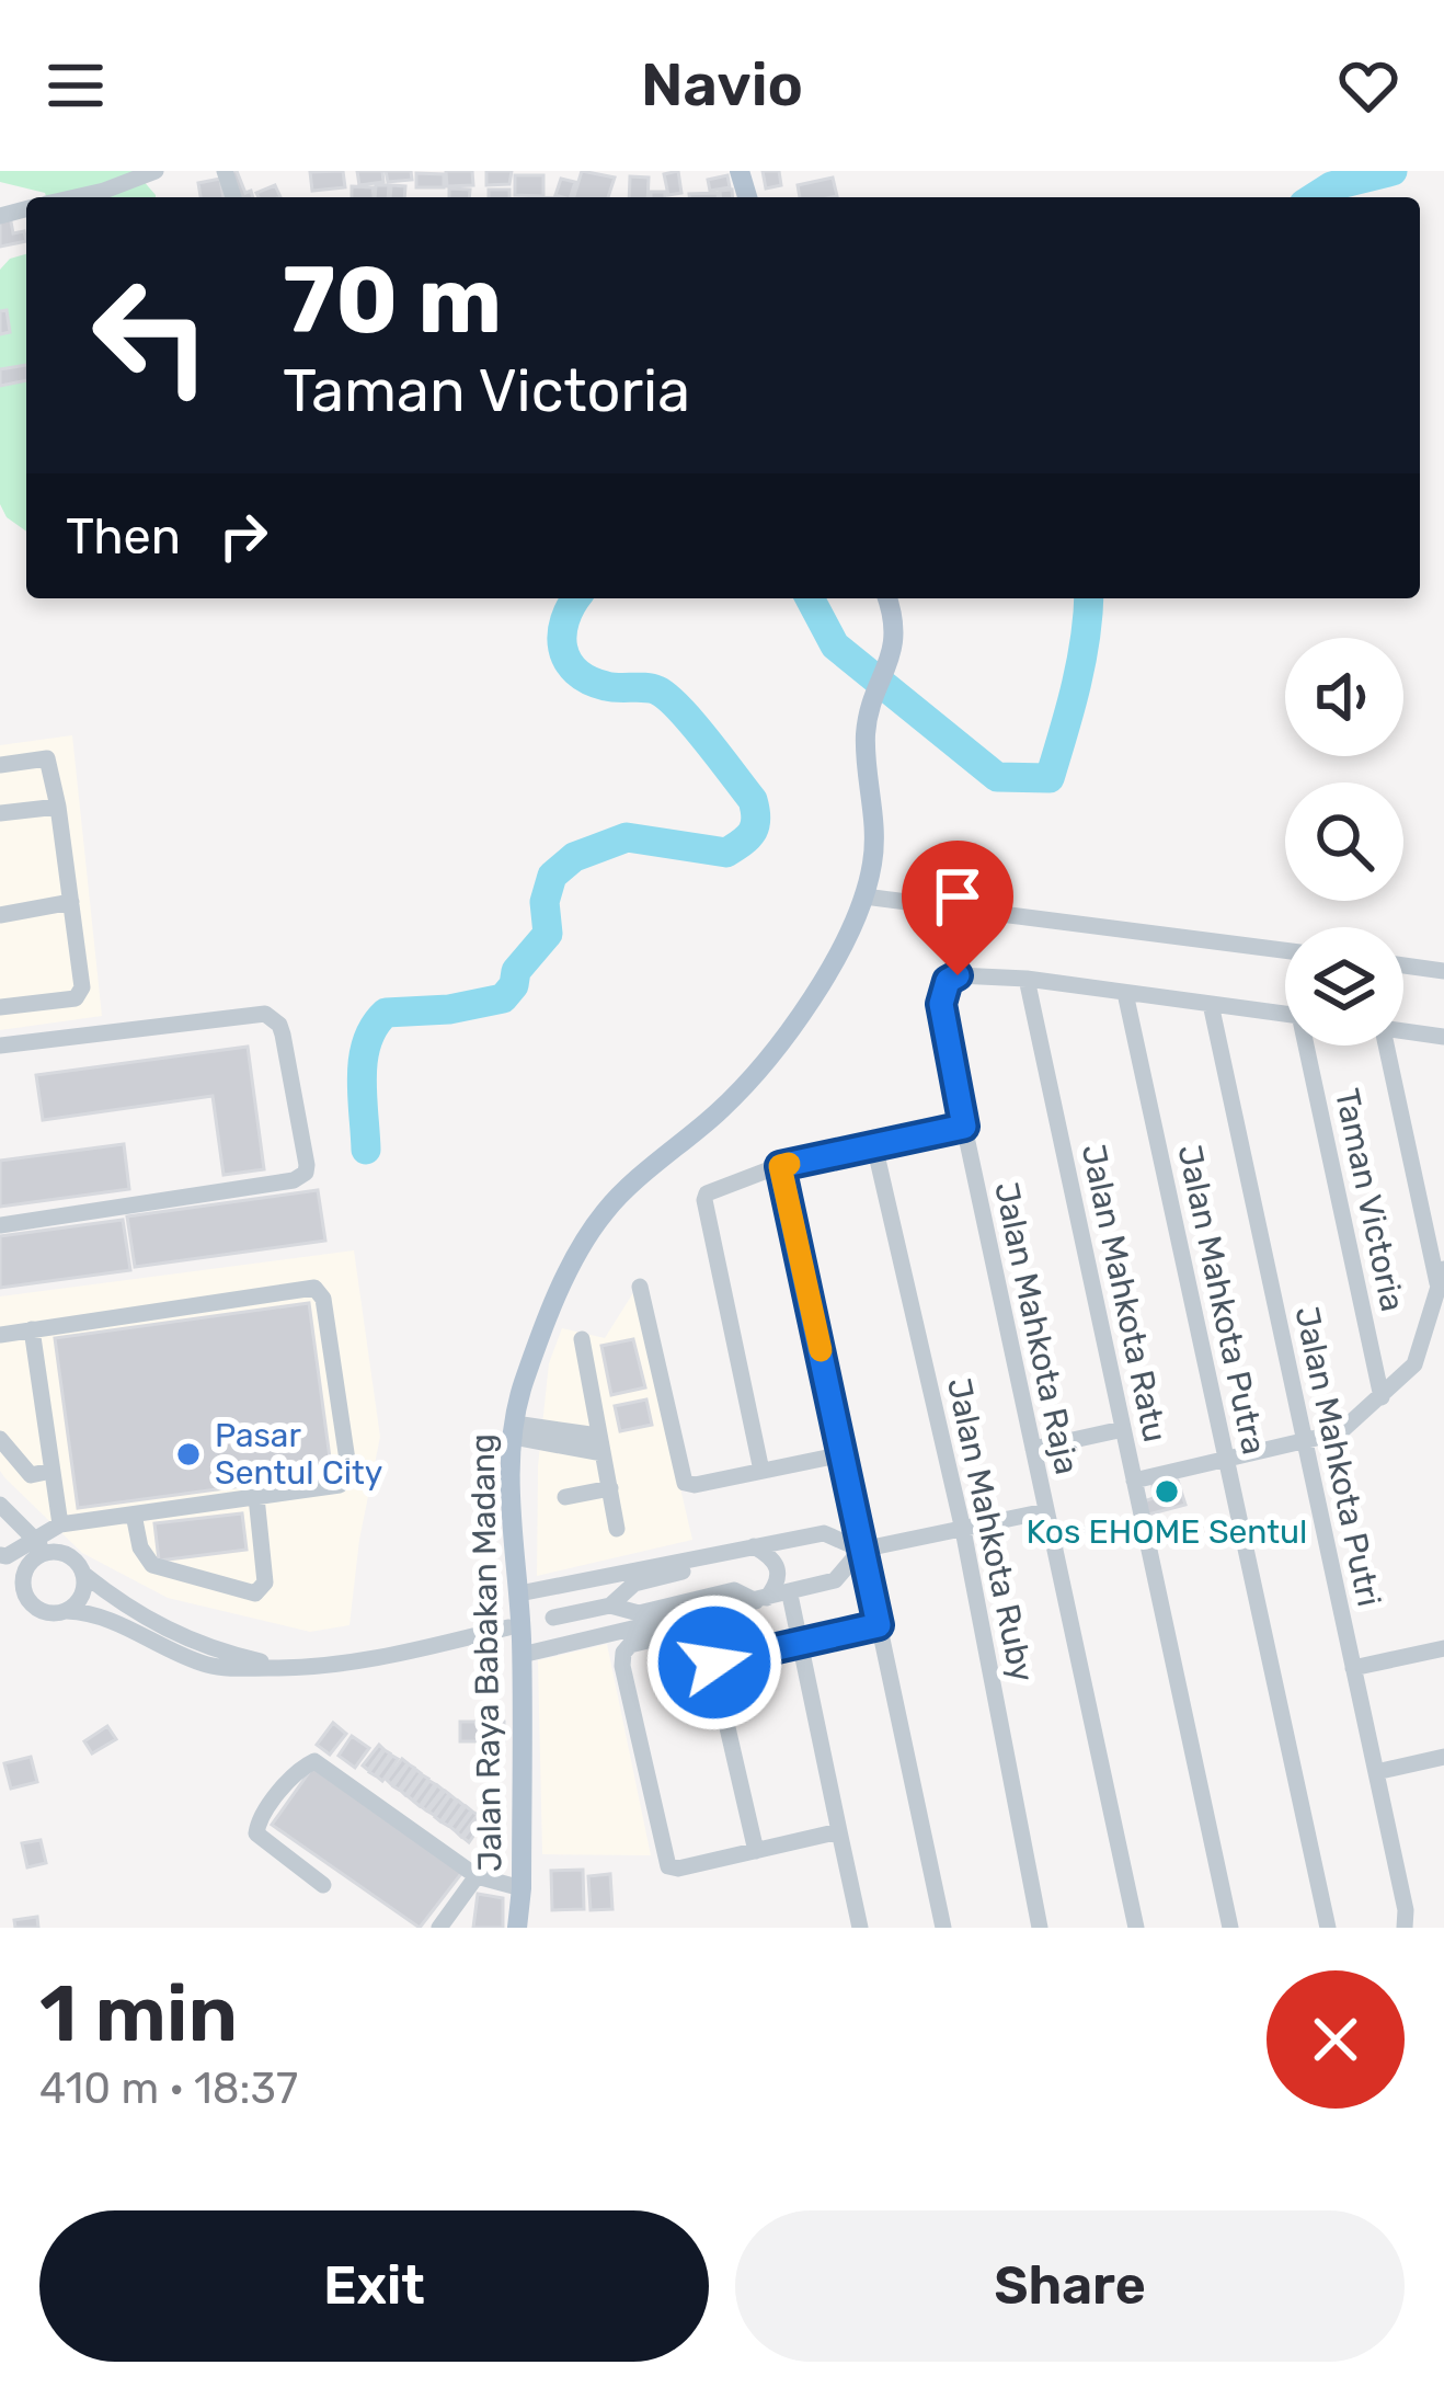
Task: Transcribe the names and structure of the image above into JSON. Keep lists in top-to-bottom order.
{
  "streets": {
    "main road": ["Jalan Raya Babakan Madang"],
    "street": [
      "Taman Victoria",
      "Jalan Mahkota Ratu",
      "Jalan Mahkota Putra",
      "Jalan Mahkota Raja",
      "Jalan Mahkota Putri",
      "Jalan Mahkota Ruby"
    ]
  },
  "crossings": [
    ["Taman Victoria", "Jalan Mahkota Ratu"],
    ["Taman Victoria", "Jalan Mahkota Putra"],
    ["Taman Victoria", "Jalan Mahkota Raja"],
    ["Taman Victoria", "Jalan Mahkota Putri"]
  ],
  "places": ["Pasar Sentul City", "Kos EHOME Sentul"],
  "page": {
    "header": "Navio",
    "turn": ["70 m", "Taman Victoria"],
    "then": "Then",
    "heading": ["1 min", "410 m · 18:37"],
    "buttons": ["Exit", "Share"]
  }
}
